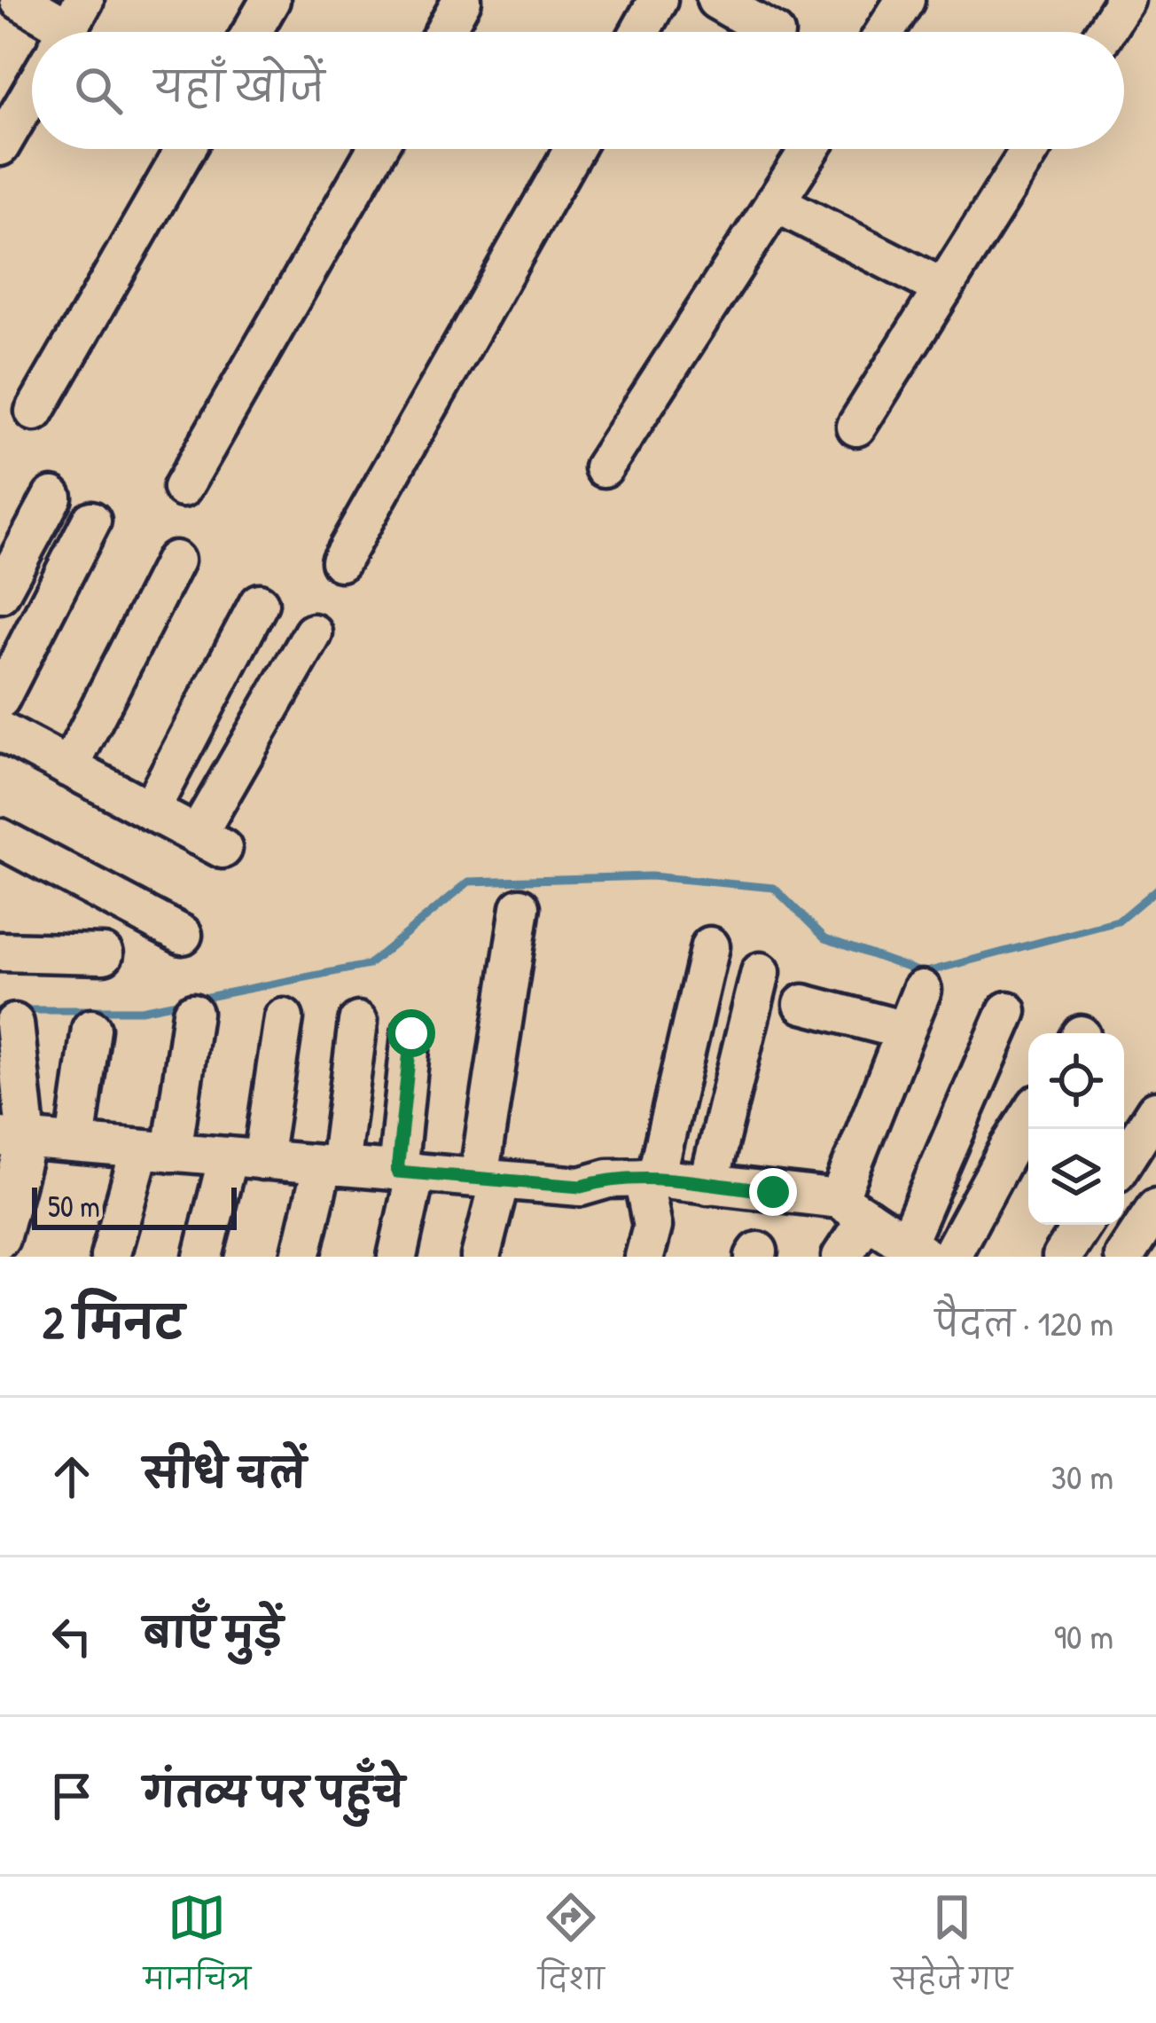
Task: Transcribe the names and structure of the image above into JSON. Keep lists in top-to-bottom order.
{
  "scale_bar": "50 m",
  "page": {
    "search": "यहाँ खोजें",
    "scale": "50 m",
    "heading": ["2 मिनट", "पैदल · 120 m"],
    "list": [
      ["सीधे चलें", "30 m"],
      ["बाएँ मुड़ें", "90 m"],
      "गंतव्य पर पहुँचे"
    ],
    "nav": ["मानचित्र", "दिशा", "सहेजे गए"]
  }
}
